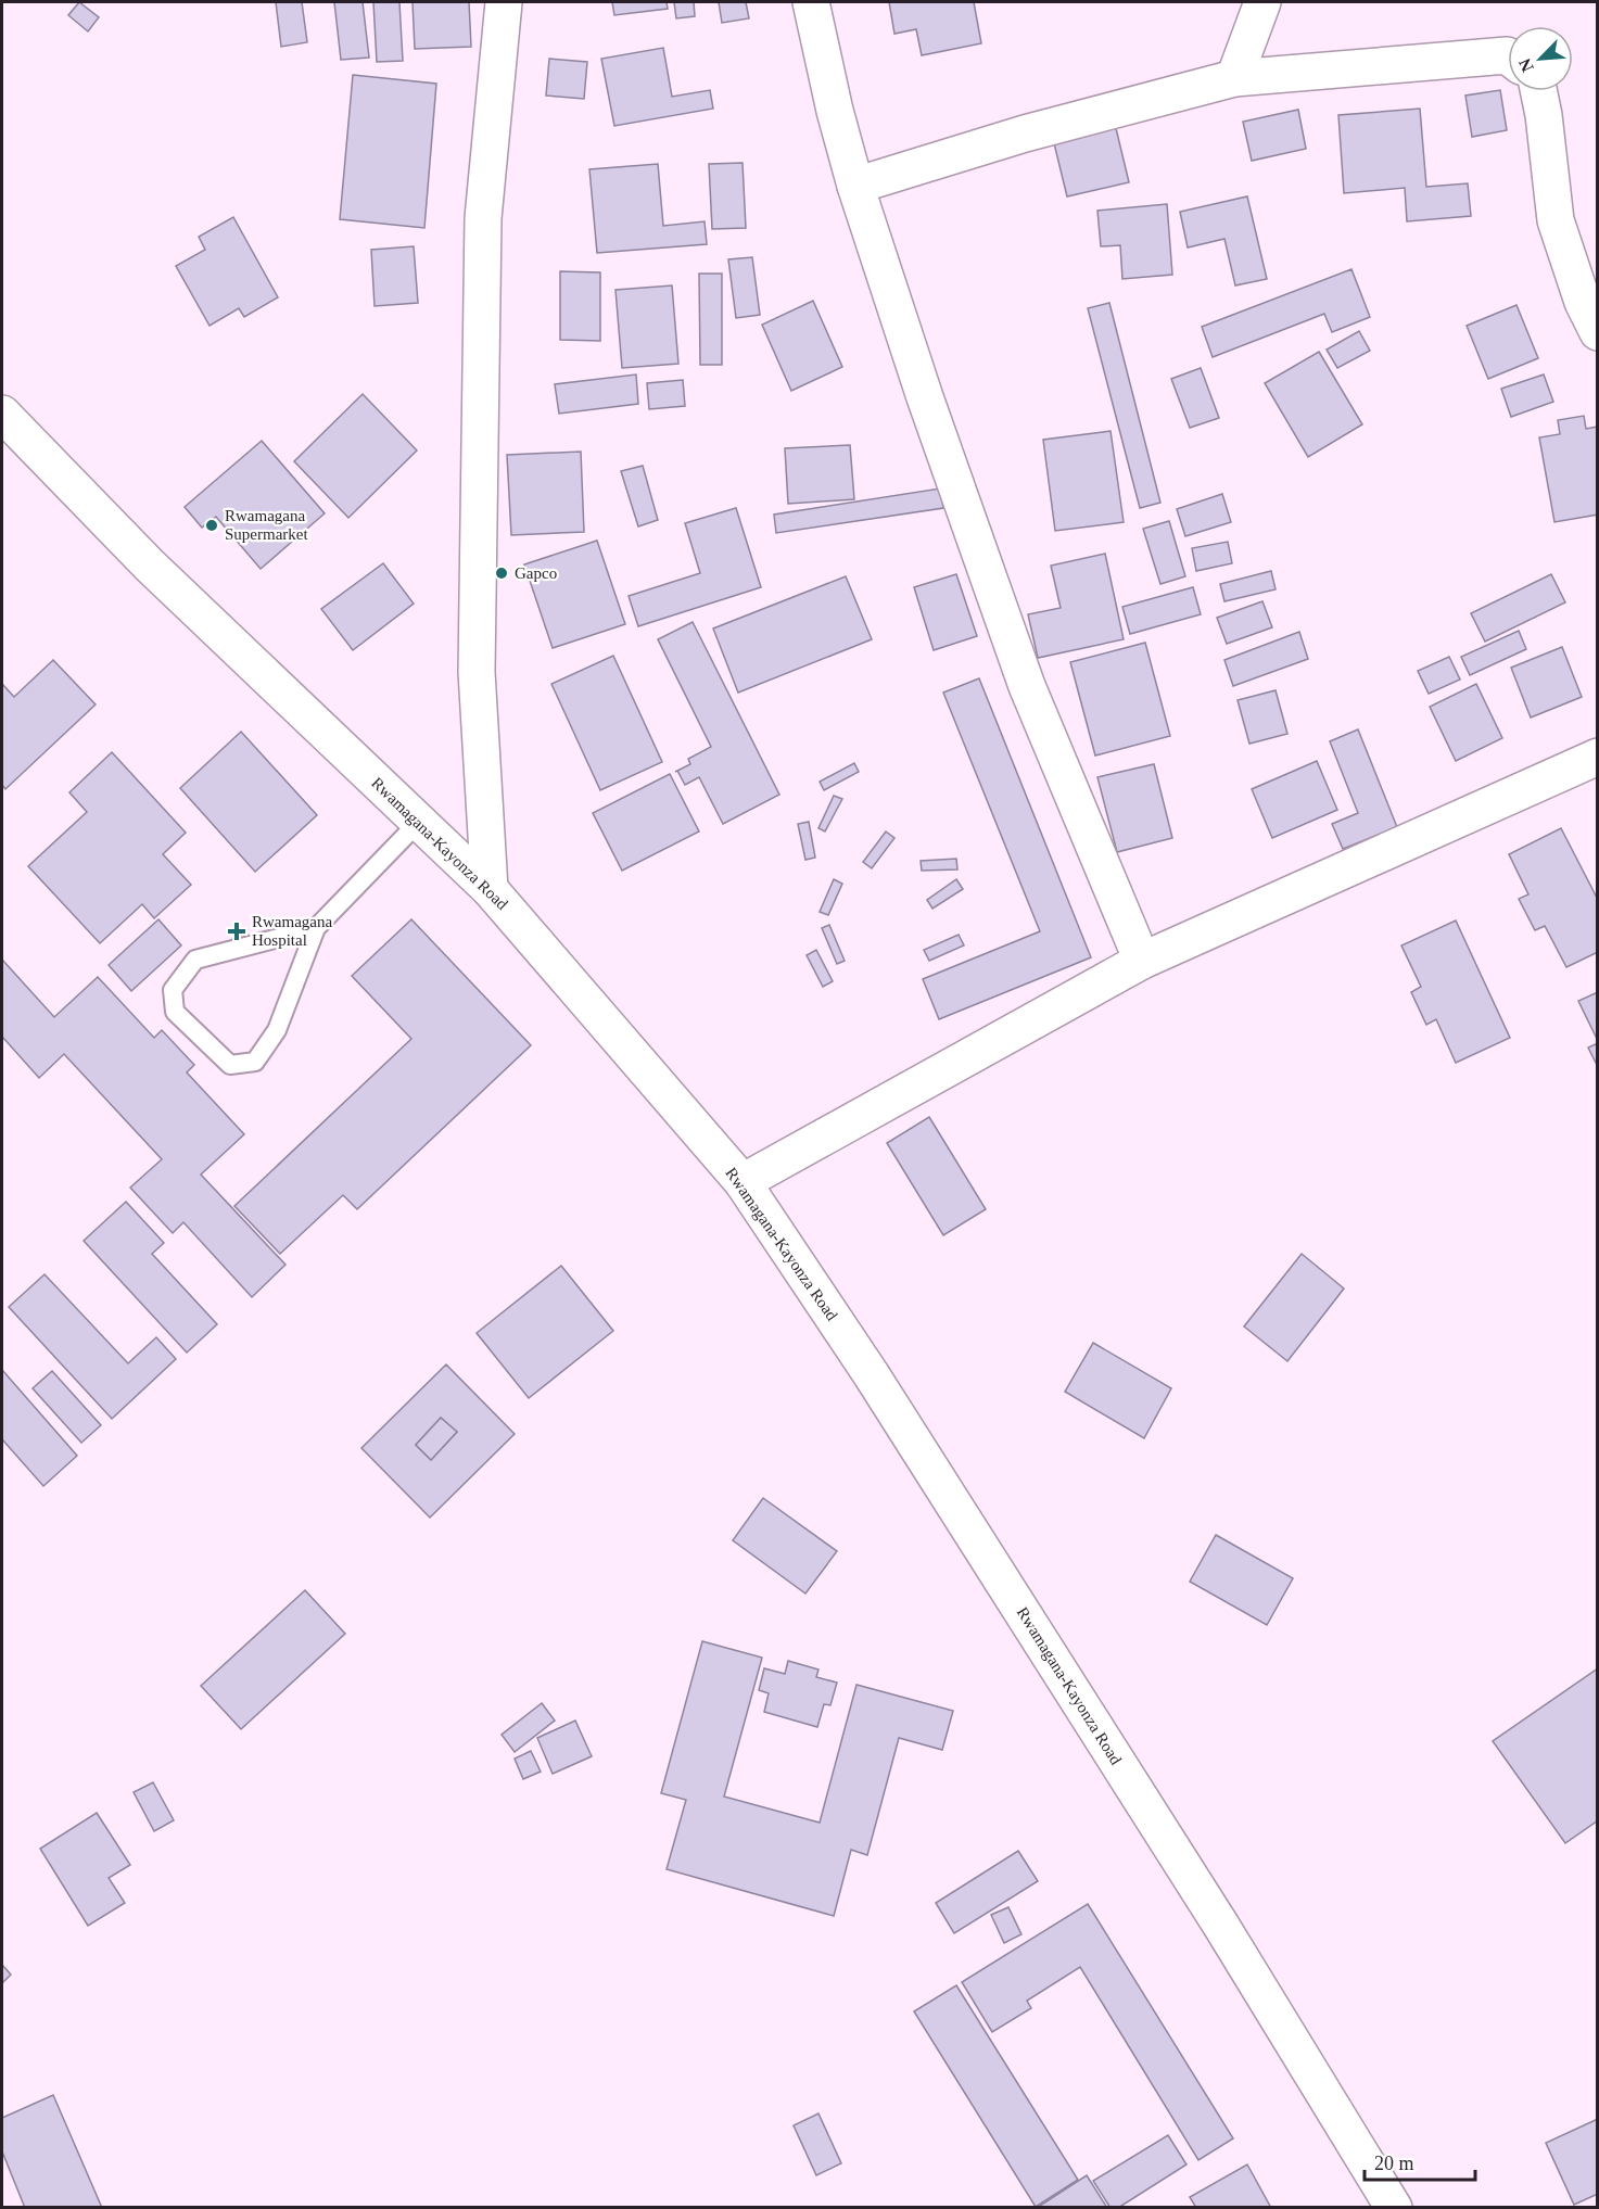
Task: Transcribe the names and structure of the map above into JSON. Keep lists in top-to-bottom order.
{
  "streets": {
    "main road": ["Rwamagana-Kayonza Road"]
  },
  "places": {
    "other": ["Rwamagana Supermarket", "Gapco"],
    "health": ["Rwamagana Hospital"]
  },
  "scale_bar": "20 m",
  "north": "bottom left"
}
